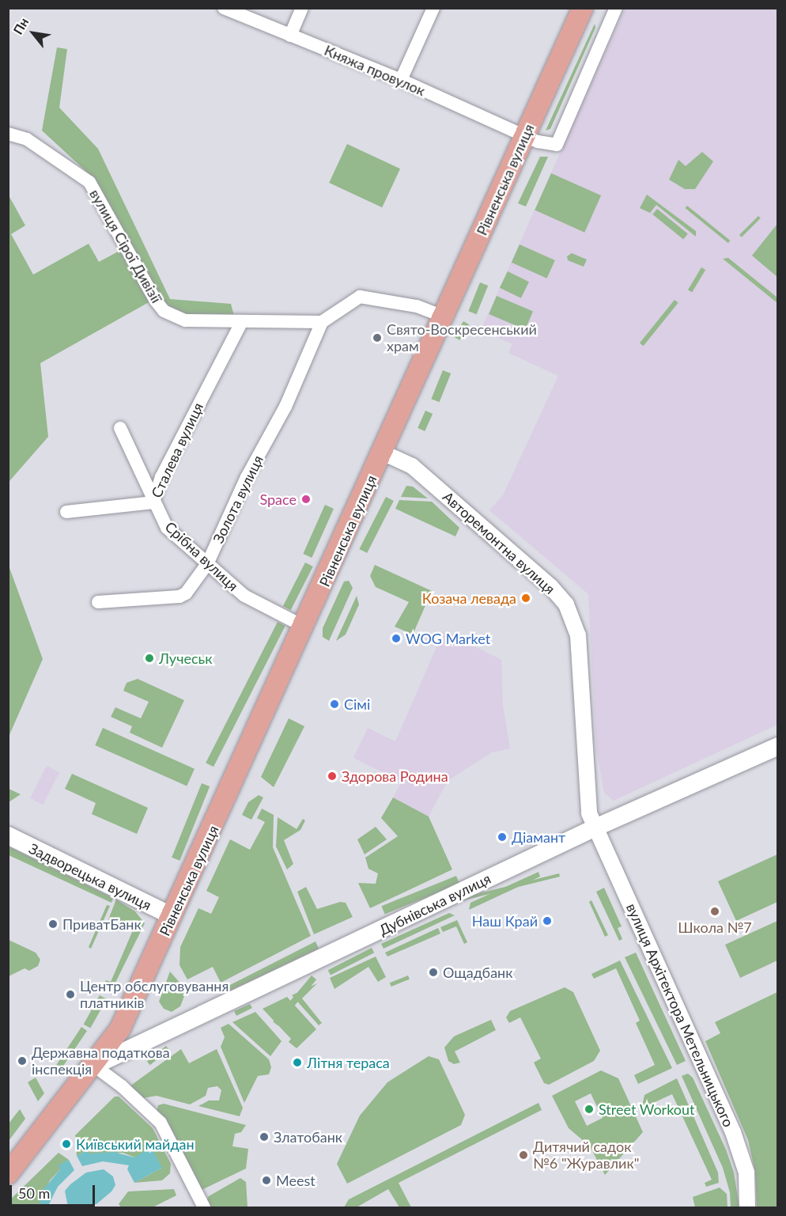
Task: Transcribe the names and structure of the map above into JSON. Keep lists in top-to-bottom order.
{
  "streets": {
    "main road": ["Рівненська вулиця", "Задворецька вулиця", "Дубнівська вулиця"],
    "street": [
      "Княжа провулок",
      "вулиця Сірої Дивізії",
      "Сталева вулиця",
      "Золота вулиця",
      "Авторемонтна вулиця",
      "Срібна вулиця",
      "вулиця Архітектора Метельницького"
    ]
  },
  "crossings": [
    ["Княжа провулок", "Рівненська вулиця"],
    ["Рівненська вулиця", "Авторемонтна вулиця"],
    ["Рівненська вулиця", "Срібна вулиця"],
    ["Рівненська вулиця", "Задворецька вулиця"],
    ["Рівненська вулиця", "Дубнівська вулиця"],
    ["вулиця Сірої Дивізії", "Сталева вулиця"],
    ["вулиця Сірої Дивізії", "Золота вулиця"],
    ["Сталева вулиця", "Срібна вулиця"],
    ["Золота вулиця", "Срібна вулиця"],
    ["Авторемонтна вулиця", "Дубнівська вулиця"],
    ["Авторемонтна вулиця", "вулиця Архітектора Метельницького"],
    ["Дубнівська вулиця", "вулиця Архітектора Метельницького"]
  ],
  "places": [
    "Свято-Воскресенський храм",
    "Space",
    "Козача левада",
    "WOG Market",
    "Лучеськ",
    "Сімі",
    "Здорова Родина",
    "Діамант",
    "Школа №7",
    "Наш Край",
    "ПриватБанк",
    "Ощадбанк",
    "Центр обслуговування платників",
    "Державна податкова інспекція",
    "Літня тераса",
    "Street Workout",
    "Златобанк",
    "Київський майдан",
    "Дитячий садок №6 \"Журавлик\"",
    "Meest"
  ],
  "scale_bar": "50 m",
  "north": "top left"
}
